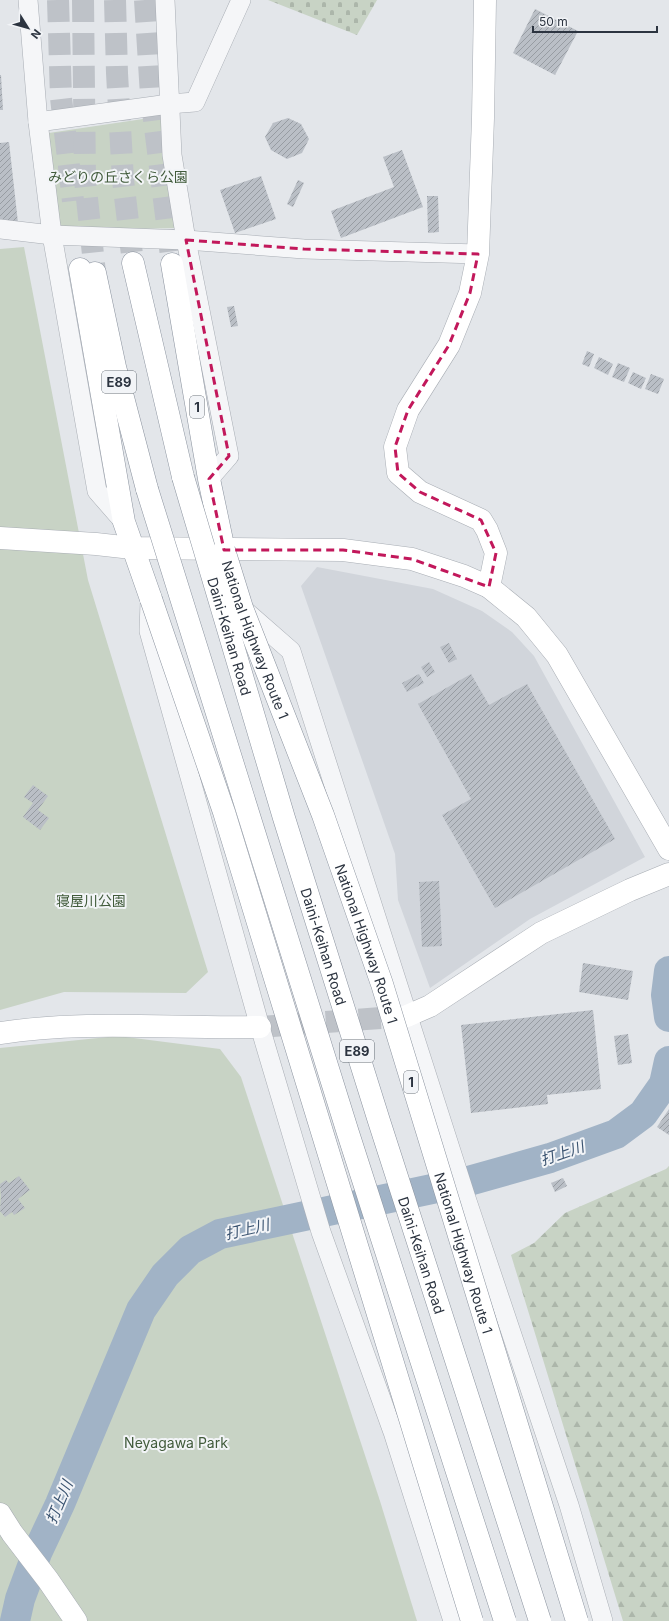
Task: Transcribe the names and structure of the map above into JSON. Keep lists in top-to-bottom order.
{
  "streets": {
    "main road": [
      "E89",
      "1",
      "Daini-Keihan Road",
      "National Highway Route 1"
    ]
  },
  "water": ["打上川"],
  "parks": ["みどりの丘さくら公園", "寝屋川公園", "Neyagawa Park"],
  "scale_bar": "50 m",
  "north": "bottom right"
}
